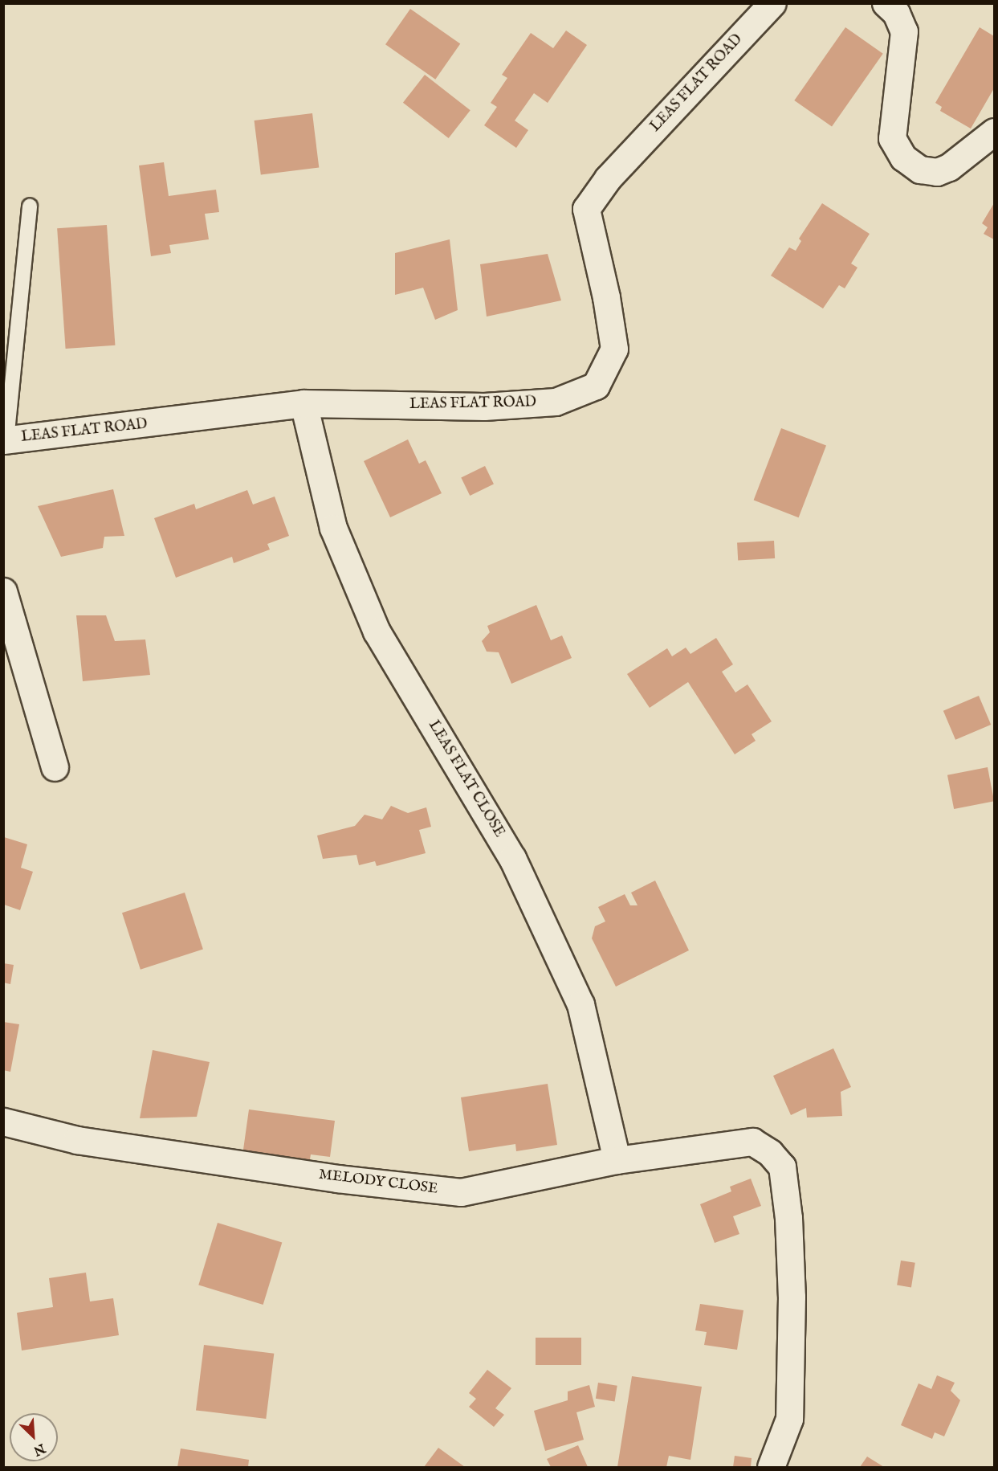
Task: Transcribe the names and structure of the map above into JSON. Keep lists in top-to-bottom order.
{
  "streets": {
    "street": ["LEAS FLAT ROAD", "LEAS FLAT CLOSE", "MELODY CLOSE"]
  },
  "crossings": [
    ["LEAS FLAT ROAD", "LEAS FLAT CLOSE"],
    ["LEAS FLAT CLOSE", "MELODY CLOSE"]
  ],
  "north": "bottom right"
}
